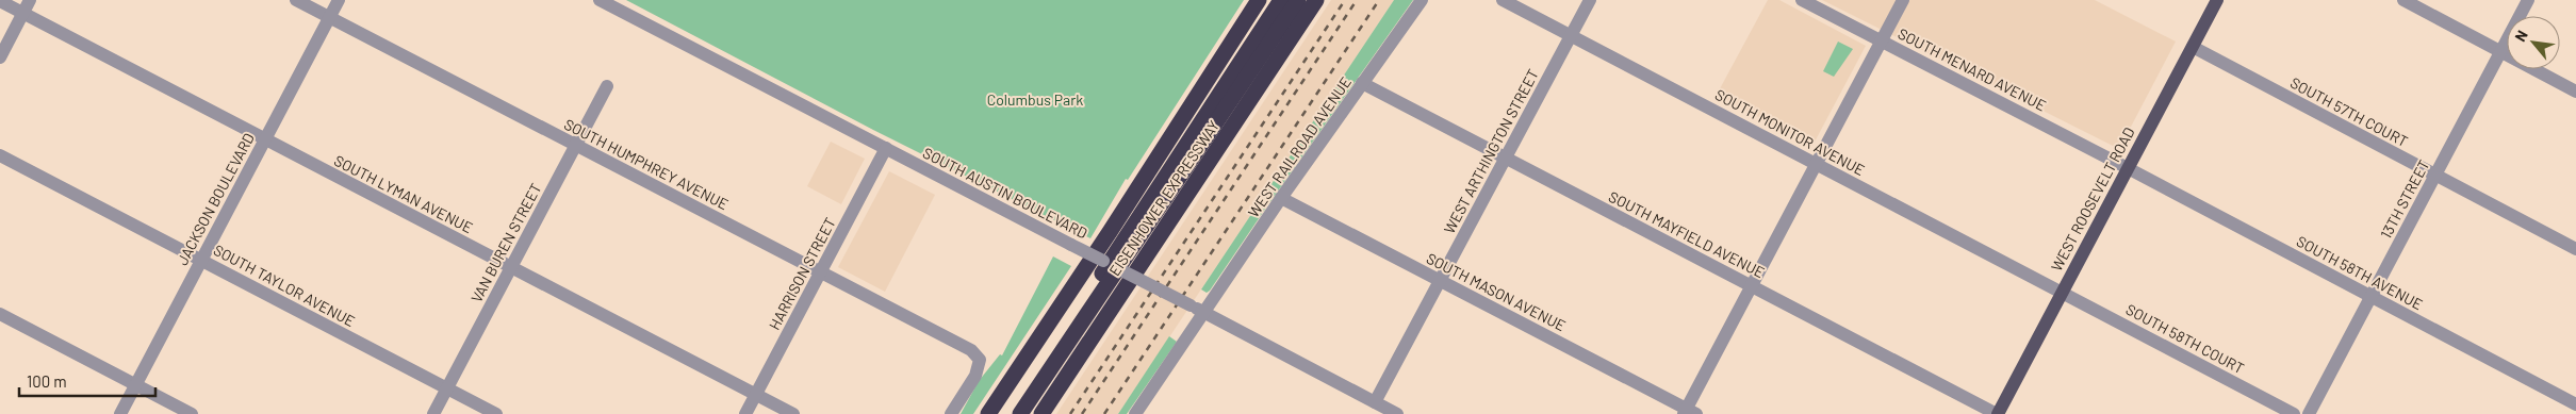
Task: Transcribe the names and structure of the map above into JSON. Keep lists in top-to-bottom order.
{
  "streets": {
    "highway": ["EISENHOWER EXPRESSWAY"],
    "main road": ["WEST ROOSEVELT ROAD"],
    "street": [
      "SOUTH MENARD AVENUE",
      "SOUTH 57TH COURT",
      "SOUTH MONITOR AVENUE",
      "WEST RAILROAD AVENUE",
      "WEST ARTHINGTON STREET",
      "SOUTH HUMPHREY AVENUE",
      "SOUTH AUSTIN BOULEVARD",
      "SOUTH LYMAN AVENUE",
      "JACKSON BOULEVARD",
      "13TH STREET",
      "SOUTH MAYFIELD AVENUE",
      "VAN BUREN STREET",
      "SOUTH 58TH AVENUE",
      "HARRISON STREET",
      "SOUTH TAYLOR AVENUE",
      "SOUTH MASON AVENUE",
      "SOUTH 58TH COURT"
    ]
  },
  "crossings": [
    ["SOUTH MENARD AVENUE", "WEST ROOSEVELT ROAD"],
    ["SOUTH MENARD AVENUE", "SOUTH 58TH AVENUE"],
    ["SOUTH 57TH COURT", "WEST ROOSEVELT ROAD"],
    ["SOUTH 57TH COURT", "13TH STREET"],
    ["SOUTH MONITOR AVENUE", "WEST ARTHINGTON STREET"],
    ["SOUTH MONITOR AVENUE", "WEST ROOSEVELT ROAD"],
    ["SOUTH MONITOR AVENUE", "SOUTH 58TH COURT"],
    ["WEST RAILROAD AVENUE", "SOUTH AUSTIN BOULEVARD"],
    ["WEST RAILROAD AVENUE", "SOUTH MAYFIELD AVENUE"],
    ["WEST RAILROAD AVENUE", "SOUTH MASON AVENUE"],
    ["WEST ARTHINGTON STREET", "SOUTH AUSTIN BOULEVARD"],
    ["WEST ARTHINGTON STREET", "SOUTH MAYFIELD AVENUE"],
    ["WEST ARTHINGTON STREET", "SOUTH MASON AVENUE"],
    ["SOUTH HUMPHREY AVENUE", "JACKSON BOULEVARD"],
    ["SOUTH HUMPHREY AVENUE", "VAN BUREN STREET"],
    ["SOUTH HUMPHREY AVENUE", "HARRISON STREET"],
    ["SOUTH AUSTIN BOULEVARD", "HARRISON STREET"],
    ["SOUTH LYMAN AVENUE", "JACKSON BOULEVARD"],
    ["SOUTH LYMAN AVENUE", "VAN BUREN STREET"],
    ["SOUTH LYMAN AVENUE", "HARRISON STREET"],
    ["JACKSON BOULEVARD", "SOUTH TAYLOR AVENUE"],
    ["WEST ROOSEVELT ROAD", "SOUTH MAYFIELD AVENUE"],
    ["WEST ROOSEVELT ROAD", "SOUTH 58TH AVENUE"],
    ["WEST ROOSEVELT ROAD", "SOUTH 58TH COURT"],
    ["13TH STREET", "SOUTH 58TH AVENUE"],
    ["VAN BUREN STREET", "SOUTH TAYLOR AVENUE"]
  ],
  "parks": ["Columbus Park"],
  "scale_bar": "100 m",
  "north": "top left"
}
